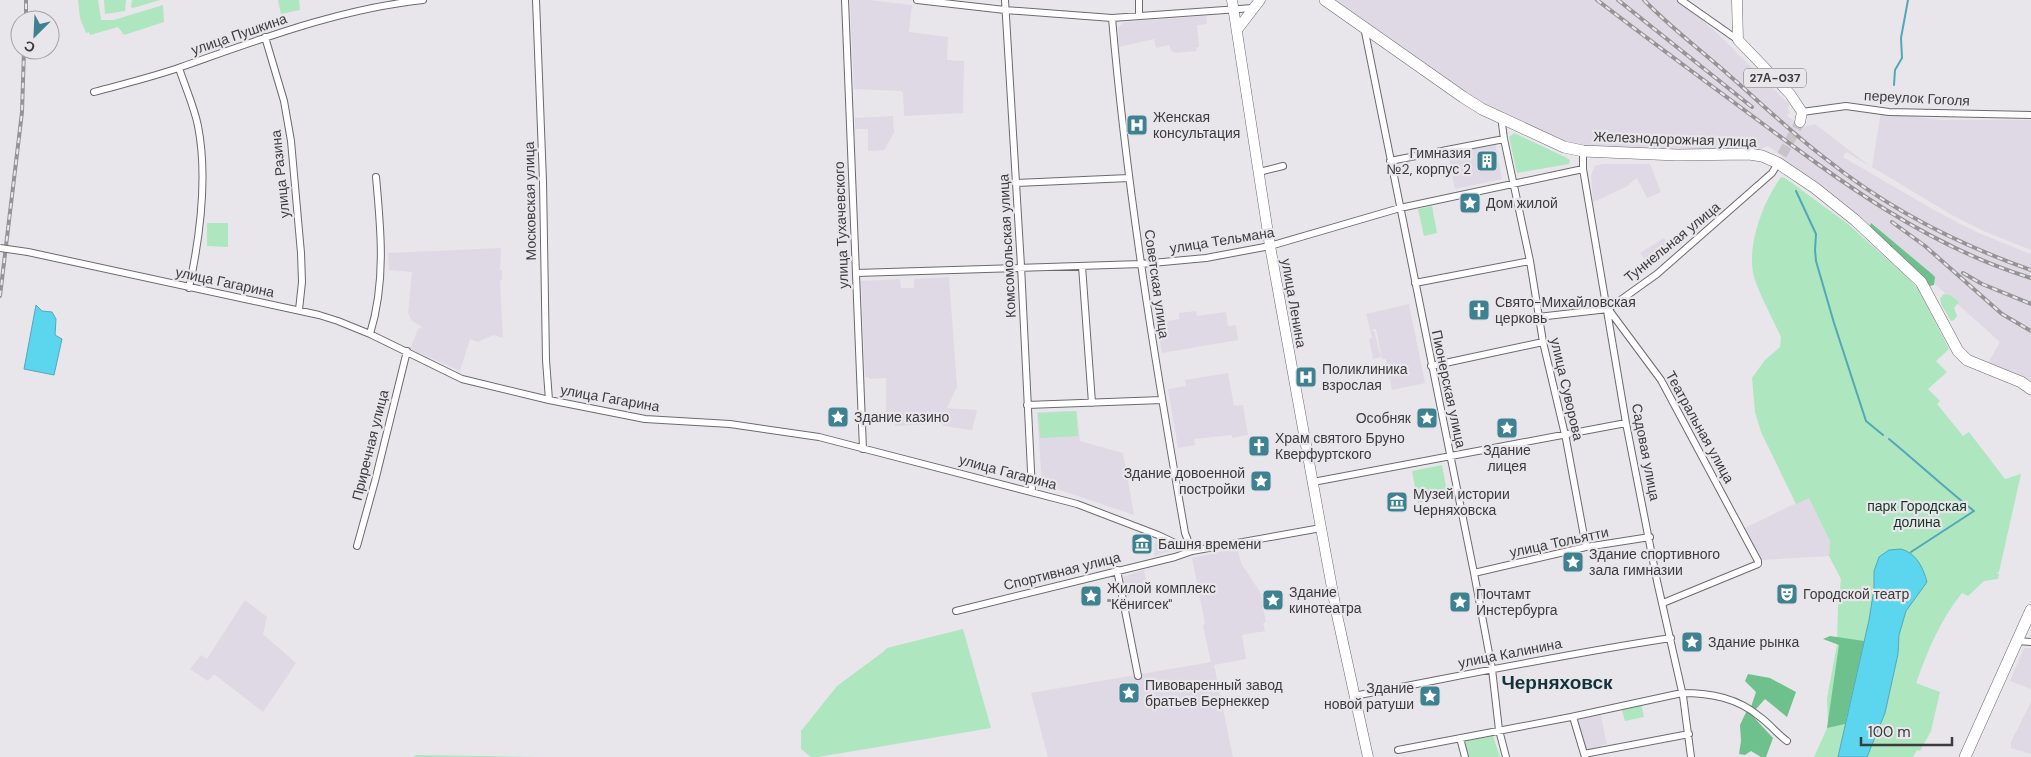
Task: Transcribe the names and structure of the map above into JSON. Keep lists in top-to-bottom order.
{
  "streets": {
    "highway": ["Железнодорожная улица"],
    "main road": ["27А-037", "улица Ленина"],
    "street": [
      "улица Пушкина",
      "переулок Гоголя",
      "улица Разина",
      "Московская улица",
      "улица Тухачевского",
      "улица Тельмана",
      "Туннельная улица",
      "Комсомольская улица",
      "улица Гагарина",
      "Советская улица",
      "Пионерская улица",
      "улица Суворова",
      "Театральная улица",
      "Приречная улица",
      "Садовая улица",
      "улица Тольятти",
      "Спортивная улица",
      "улица Калинина"
    ]
  },
  "crossings": [
    ["улица Пушкина", "улица Разина"],
    ["27А-037", "переулок Гоголя"],
    ["Железнодорожная улица", "Туннельная улица"],
    ["Железнодорожная улица", "Пионерская улица"],
    ["Железнодорожная улица", "улица Суворова"],
    ["Железнодорожная улица", "Садовая улица"],
    ["улица Разина", "улица Гагарина"],
    ["Московская улица", "улица Гагарина"],
    ["улица Тухачевского", "улица Тельмана"],
    ["улица Тухачевского", "улица Гагарина"],
    ["улица Тельмана", "Комсомольская улица"],
    ["улица Тельмана", "Советская улица"],
    ["улица Тельмана", "улица Ленина"],
    ["улица Тельмана", "Пионерская улица"],
    ["улица Тельмана", "улица Суворова"],
    ["улица Тельмана", "Садовая улица"],
    ["Туннельная улица", "улица Суворова"],
    ["Туннельная улица", "Театральная улица"],
    ["Туннельная улица", "Садовая улица"],
    ["Комсомольская улица", "улица Гагарина"],
    ["улица Гагарина", "Советская улица"],
    ["улица Гагарина", "Приречная улица"],
    ["улица Гагарина", "Спортивная улица"],
    ["Советская улица", "Спортивная улица"],
    ["улица Ленина", "Спортивная улица"],
    ["улица Ленина", "улица Калинина"],
    ["Пионерская улица", "улица Тольятти"],
    ["Пионерская улица", "улица Калинина"],
    ["улица Суворова", "улица Тольятти"],
    ["Театральная улица", "Садовая улица"],
    ["Садовая улица", "улица Тольятти"],
    ["Садовая улица", "улица Калинина"]
  ],
  "districts": ["Черняховск"],
  "parks": ["парк Городская долина"],
  "places": {
    "hospital": ["Женская консультация", "Поликлиника взрослая"],
    "building": ["Гимназия №2, корпус 2"],
    "place": [
      "Дом жилой",
      "Здание казино",
      "Особняк",
      "Здание лицея",
      "Здание довоенной постройки",
      "Здание спортивного зала гимназии",
      "Жилой комплекс \"Кёнигсек\"",
      "Здание кинотеатра",
      "Почтамт Инстербурга",
      "Здание рынка",
      "Пивоваренный завод братьев Бернеккер",
      "Здание новой ратуши"
    ],
    "church": ["Свято-Михайловская церковь", "Храм святого Бруно Кверфуртского"],
    "museum": ["Музей истории Черняховска", "Башня времени"],
    "theatre": ["Городской театр"]
  },
  "scale_bar": "100 m",
  "north": "bottom left"
}
